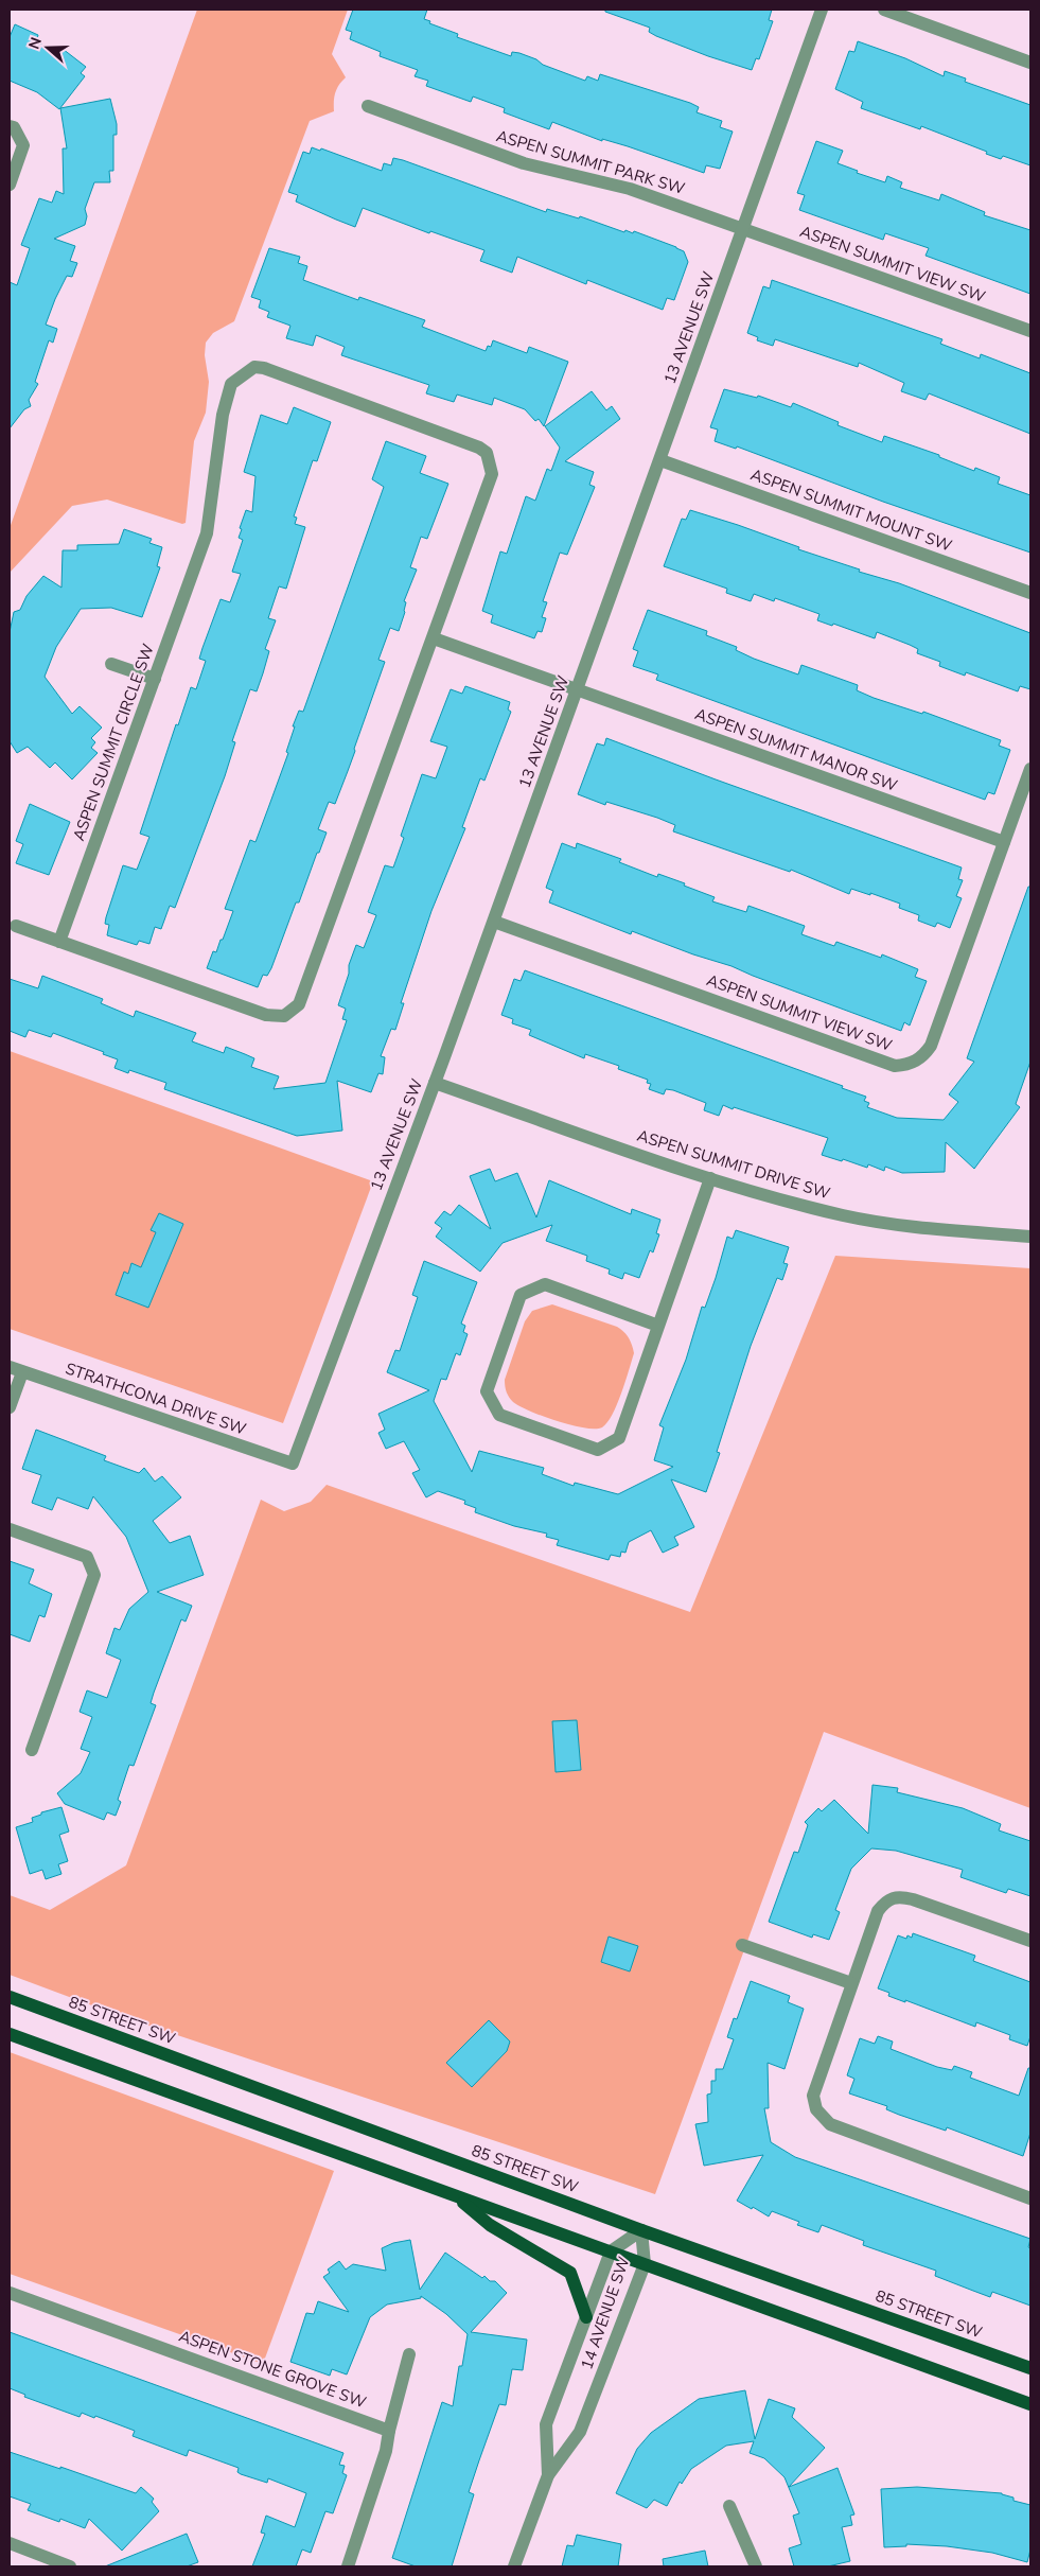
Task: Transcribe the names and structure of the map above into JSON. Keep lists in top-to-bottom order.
{
  "streets": {
    "main road": ["85 STREET SW"],
    "street": [
      "ASPEN SUMMIT PARK SW",
      "ASPEN SUMMIT VIEW SW",
      "13 AVENUE SW",
      "ASPEN SUMMIT MOUNT SW",
      "ASPEN SUMMIT CIRCLE SW",
      "ASPEN SUMMIT MANOR SW",
      "ASPEN SUMMIT DRIVE SW",
      "STRATHCONA DRIVE SW",
      "14 AVENUE SW",
      "ASPEN STONE GROVE SW"
    ]
  },
  "crossings": [
    ["ASPEN SUMMIT PARK SW", "ASPEN SUMMIT VIEW SW"],
    ["ASPEN SUMMIT PARK SW", "13 AVENUE SW"],
    ["ASPEN SUMMIT VIEW SW", "13 AVENUE SW"],
    ["ASPEN SUMMIT VIEW SW", "ASPEN SUMMIT MANOR SW"],
    ["13 AVENUE SW", "ASPEN SUMMIT MOUNT SW"],
    ["13 AVENUE SW", "ASPEN SUMMIT MANOR SW"],
    ["13 AVENUE SW", "ASPEN SUMMIT DRIVE SW"],
    ["13 AVENUE SW", "STRATHCONA DRIVE SW"],
    ["85 STREET SW", "14 AVENUE SW"]
  ],
  "north": "left"
}
